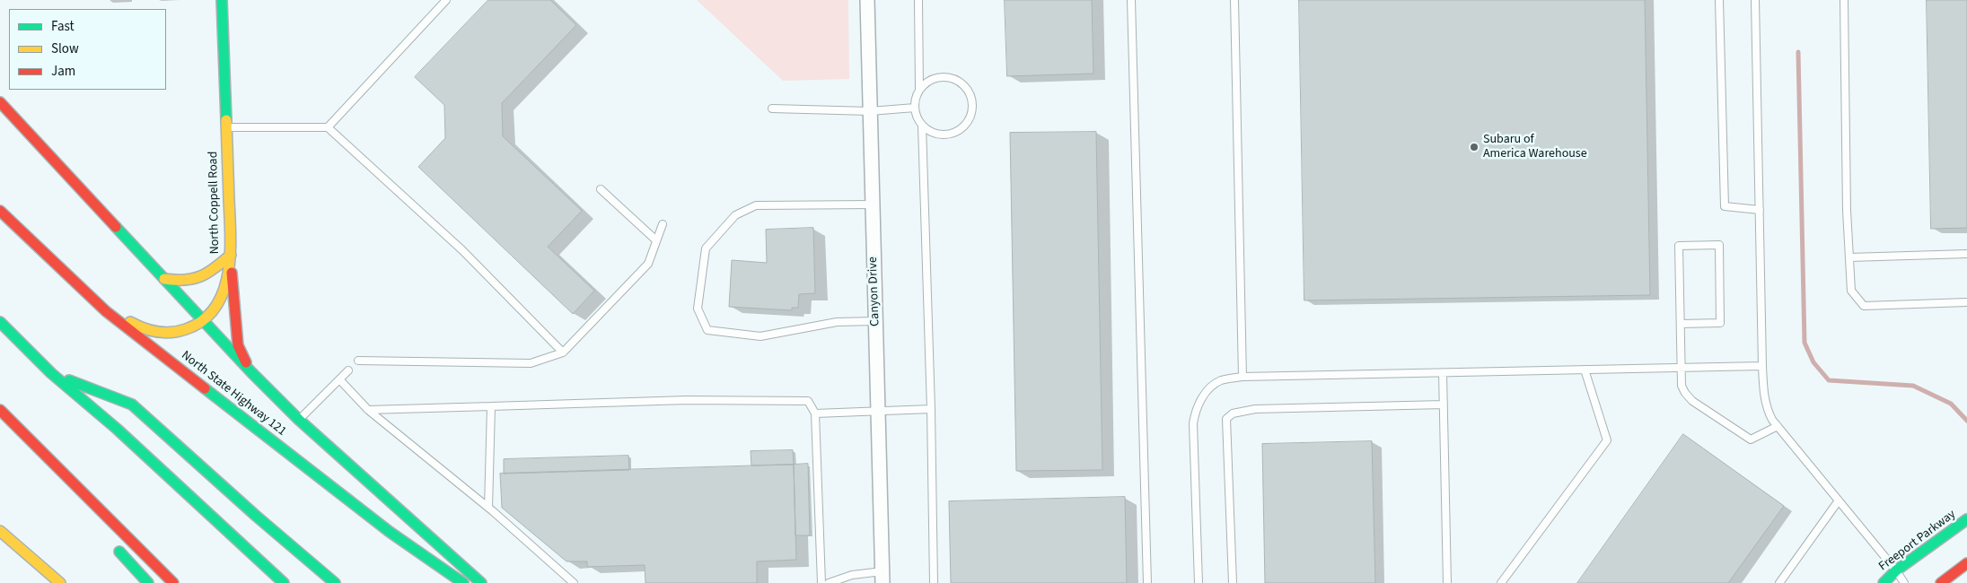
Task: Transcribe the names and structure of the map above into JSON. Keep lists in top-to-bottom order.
{
  "streets": {
    "main road": ["North Coppell Road", "North State Highway 121", "Freeport Parkway"],
    "street": ["Canyon Drive"]
  },
  "crossings": [
    ["North Coppell Road", "North State Highway 121"]
  ],
  "places": ["Subaru of America Warehouse"],
  "legend": ["Fast", "Slow", "Jam"]
}
